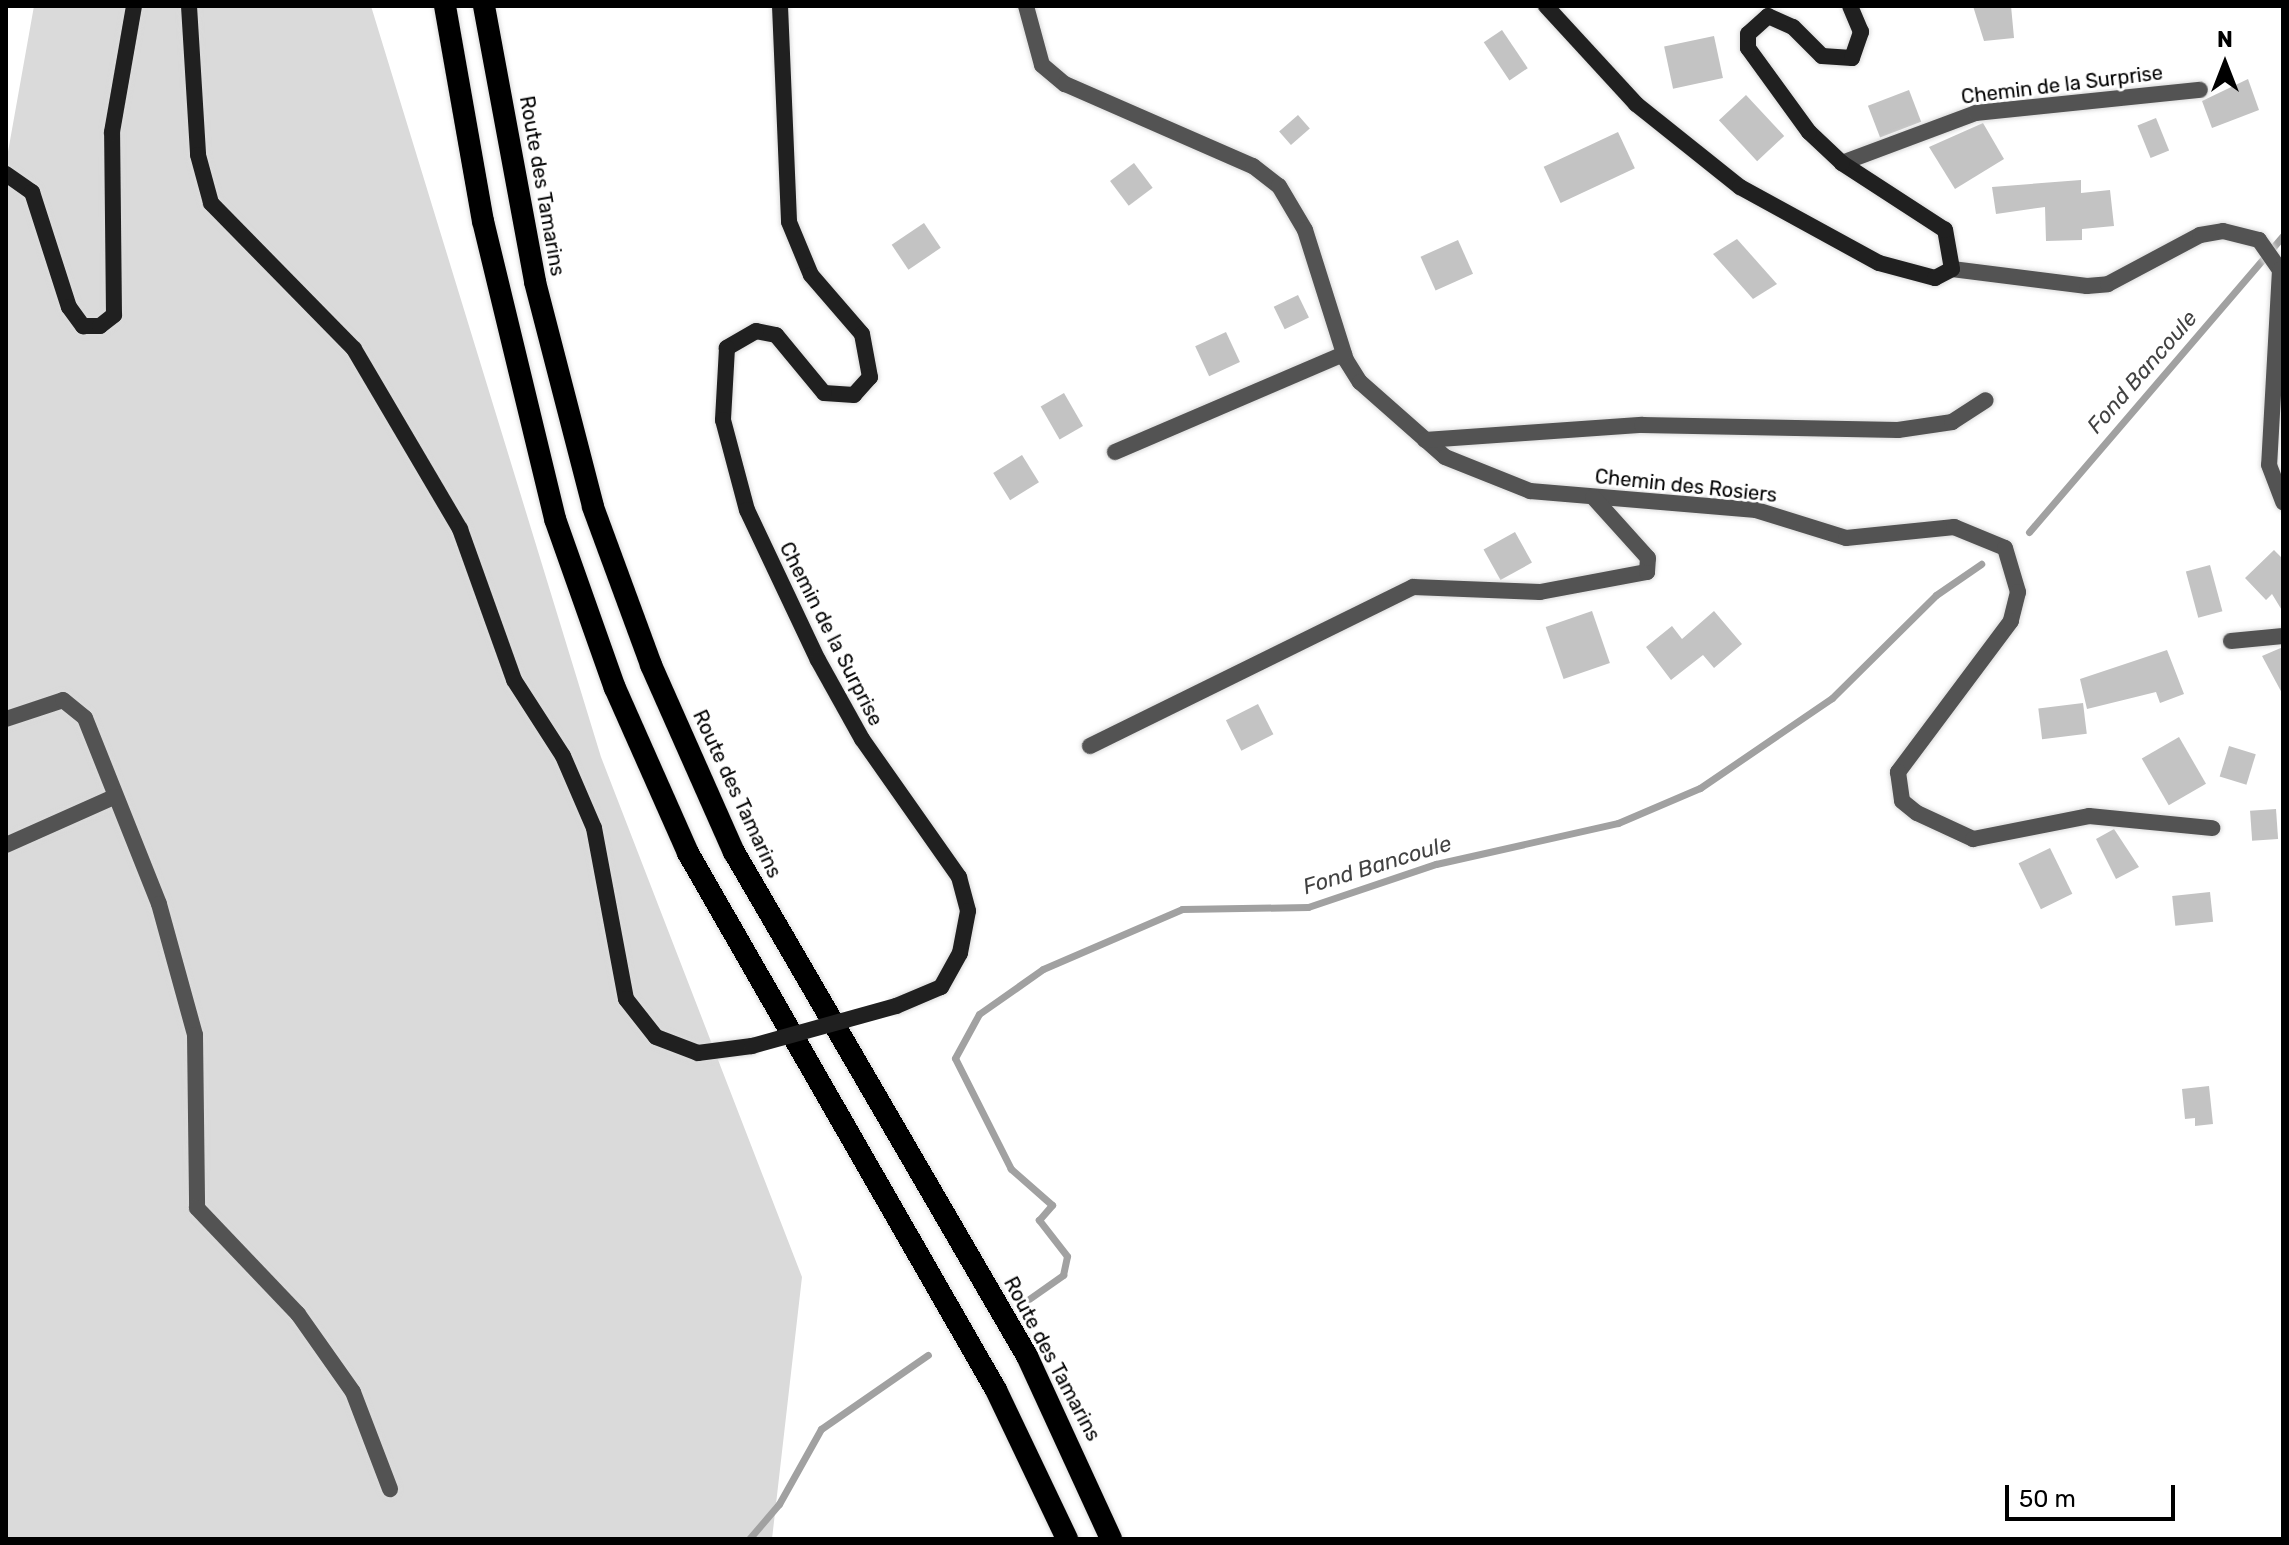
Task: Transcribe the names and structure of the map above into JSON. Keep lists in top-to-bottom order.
{
  "streets": {
    "highway": ["Route des Tamarins"],
    "main road": ["Chemin de la Surprise"],
    "street": ["Chemin des Rosiers"]
  },
  "water": ["Fond Bancoule"],
  "scale_bar": "50 m",
  "north": "top"
}
